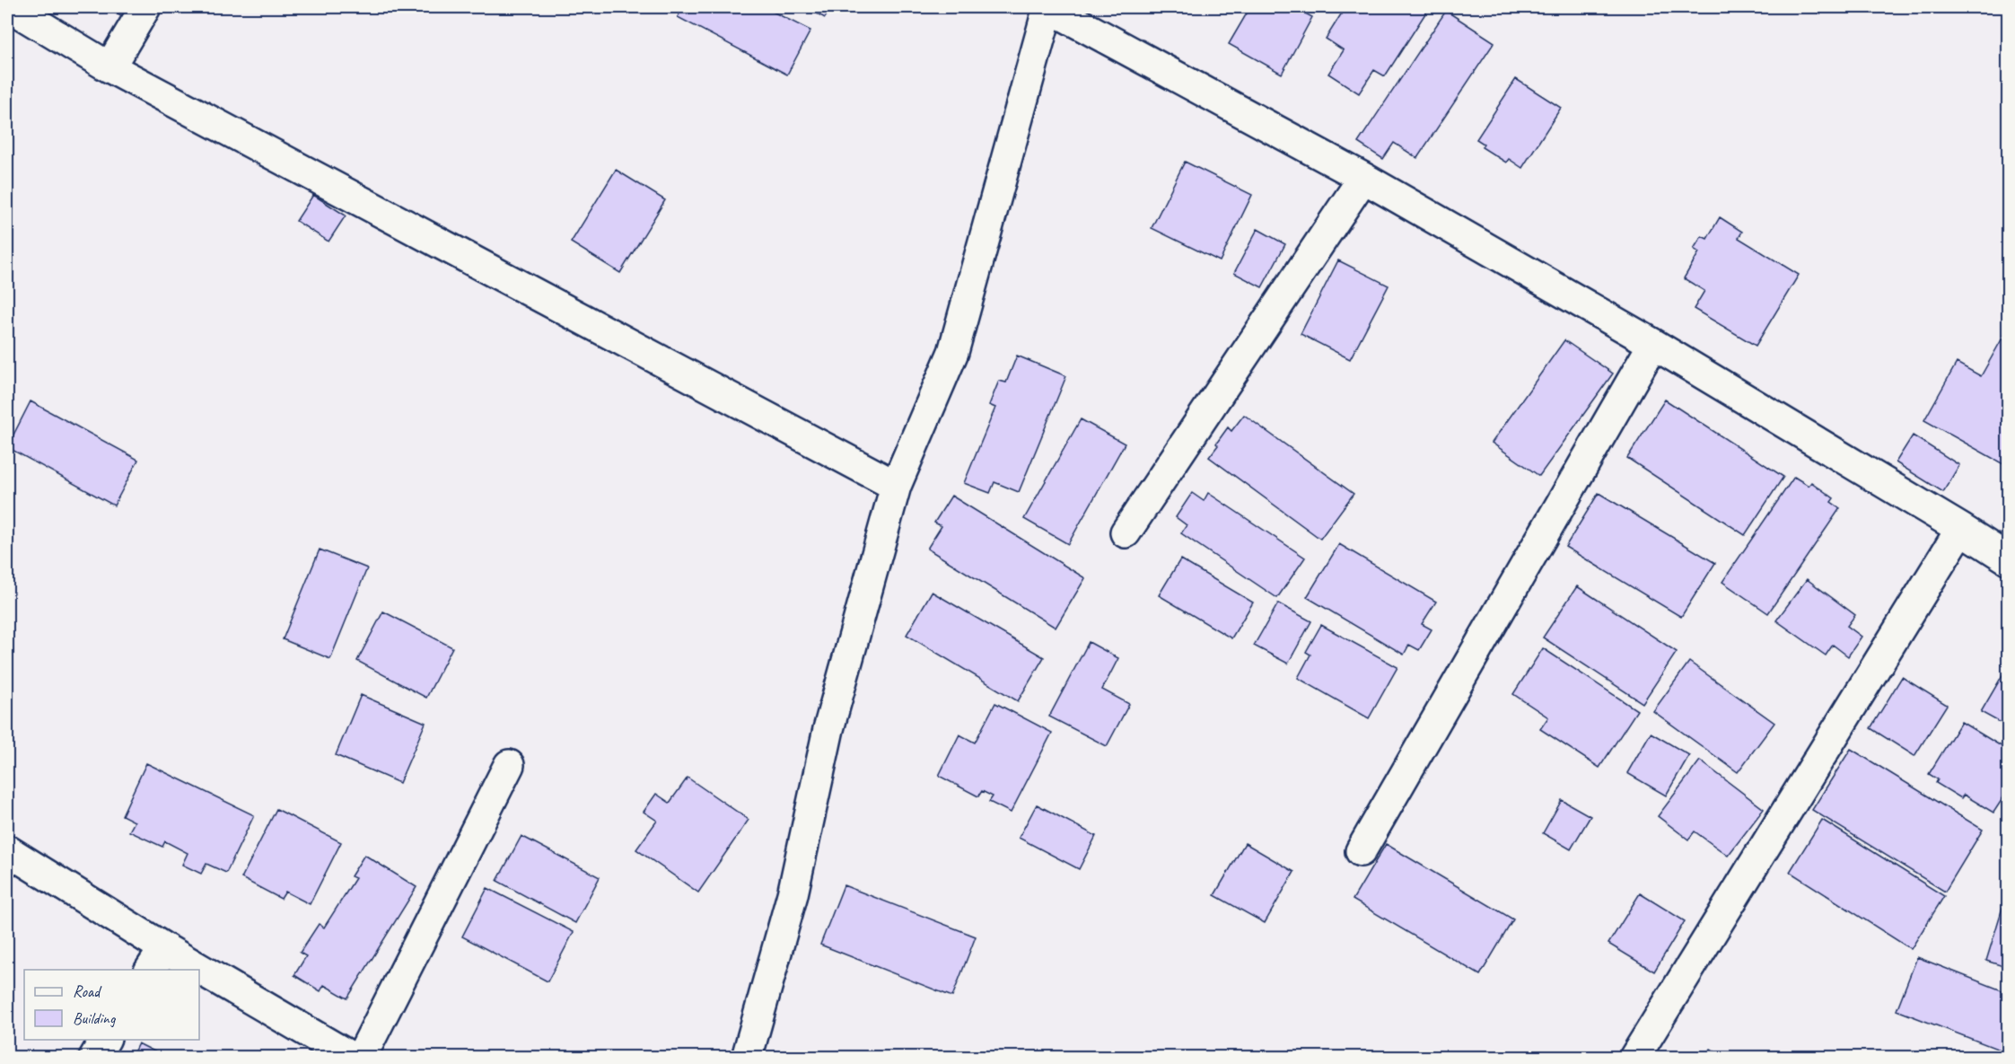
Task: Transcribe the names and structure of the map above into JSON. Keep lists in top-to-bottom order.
{
  "legend": ["Road", "Building"]
}
